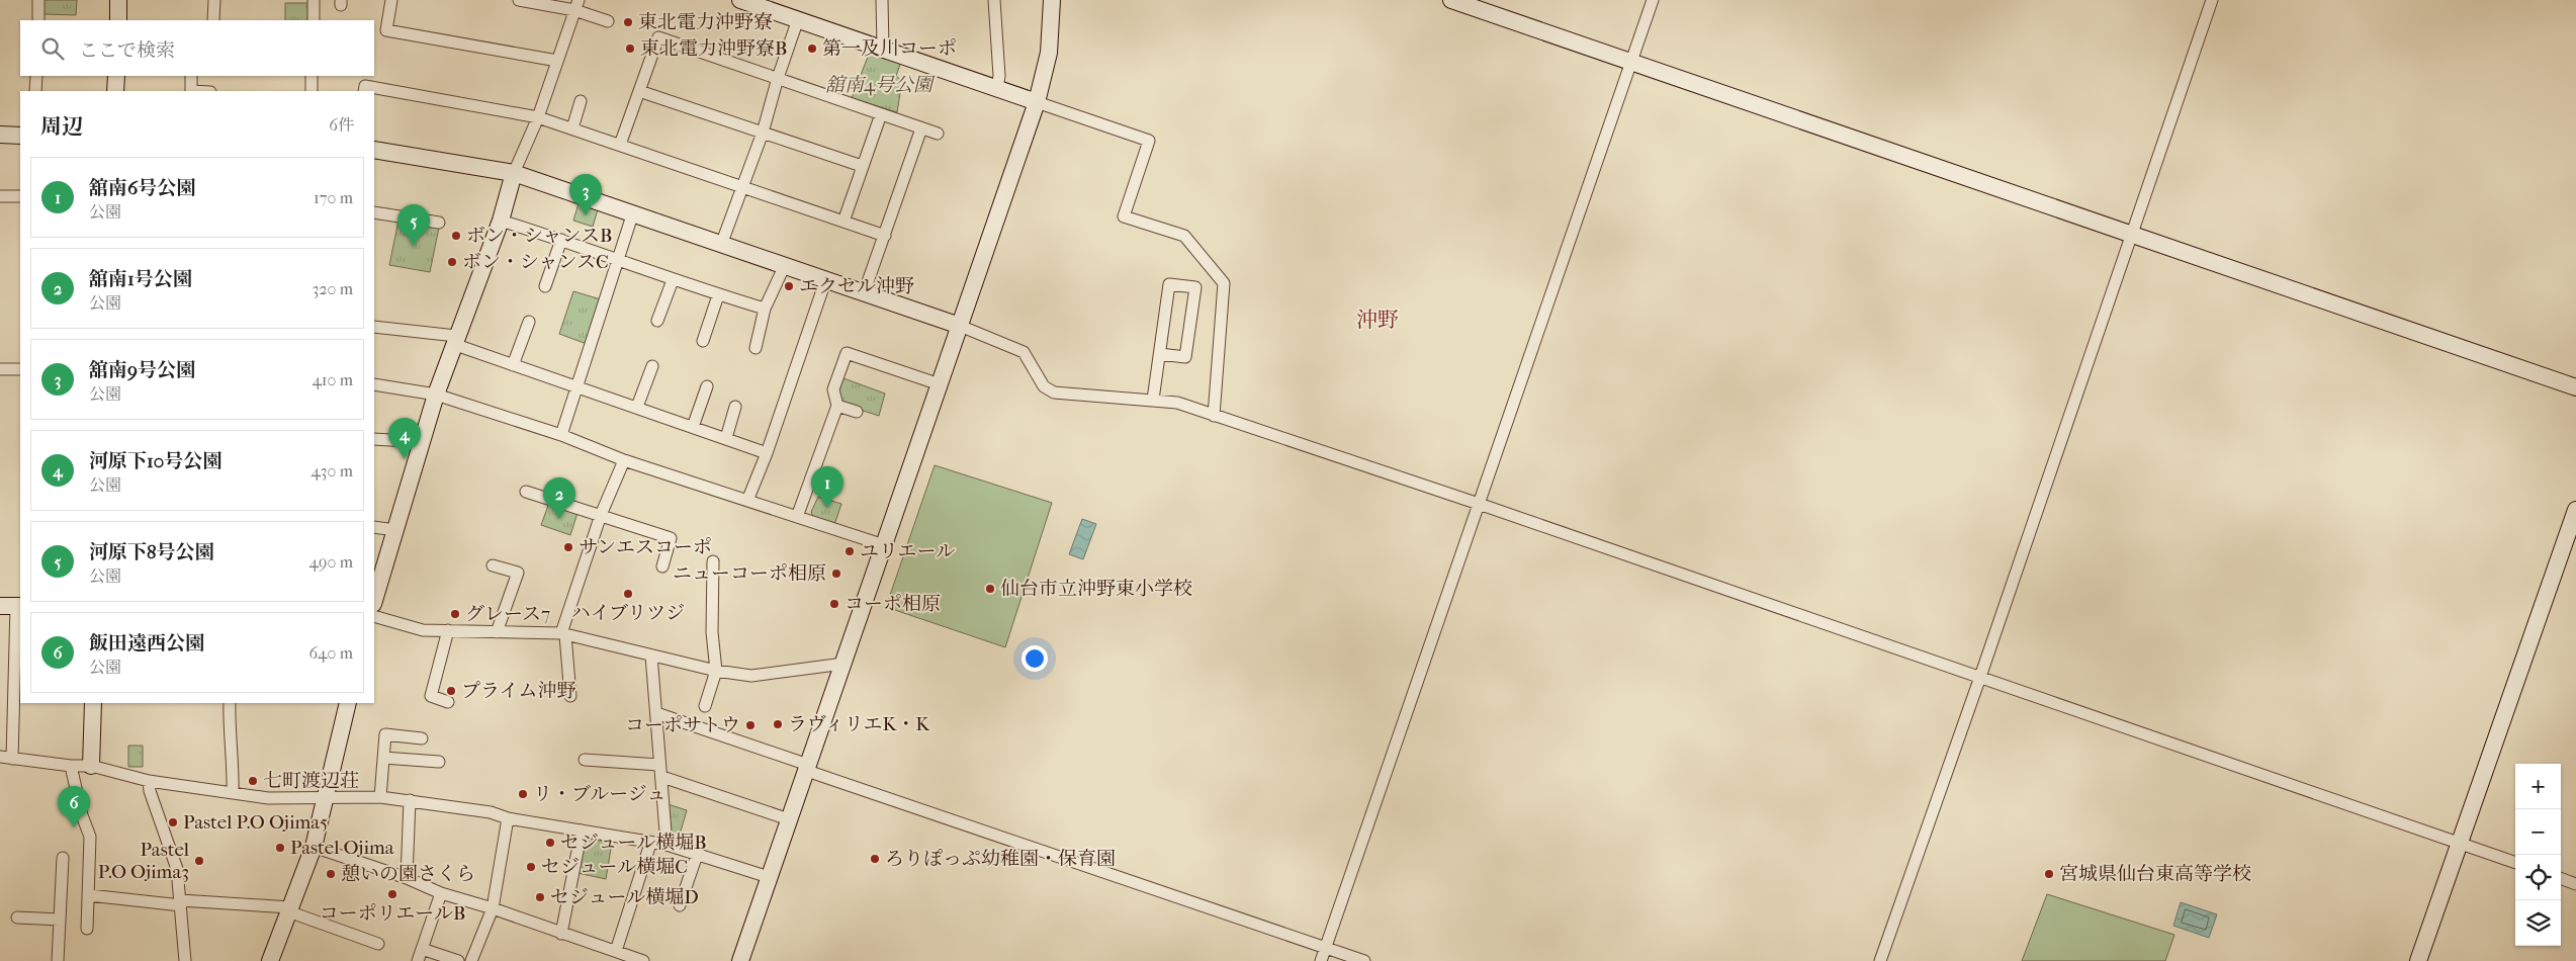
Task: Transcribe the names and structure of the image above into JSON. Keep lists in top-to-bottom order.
{
  "districts": ["沖野"],
  "parks": ["舘南4号公園"],
  "places": [
    "東北電力沖野寮",
    "東北電力沖野寮B",
    "第一及川コーポ",
    "ボン・シャンスB",
    "ボン・シャンスC",
    "エクセル沖野",
    "サンエスコーポ",
    "ユリエール",
    "ニューコーポ相原",
    "仙台市立沖野東小学校",
    "ハイブリツジ",
    "コーポ相原",
    "グレース7",
    "プライム沖野",
    "ラヴィリエK・K",
    "コーポサトウ",
    "七町渡辺荘",
    "リ・ブルージュ",
    "Pastel P.O Ojima5",
    "セジュール横堀B",
    "Pastel Ojima",
    "ろりぽっぷ幼稚園・保育園",
    "Pastel P.O Ojima3",
    "セジュール横堀C",
    "憩いの園さくら",
    "宮城県仙台東高等学校",
    "コーポリエールB",
    "セジュール横堀D"
  ],
  "page": {
    "search": "ここで検索",
    "heading": ["周辺", "6件"],
    "list": [
      {
        "mark": "1",
        "name": "舘南6号公園",
        "note": "公園",
        "value": "170 m"
      },
      {
        "mark": "2",
        "name": "舘南1号公園",
        "note": "公園",
        "value": "320 m"
      },
      {
        "mark": "3",
        "name": "舘南9号公園",
        "note": "公園",
        "value": "410 m"
      },
      {
        "mark": "4",
        "name": "河原下10号公園",
        "note": "公園",
        "value": "430 m"
      },
      {
        "mark": "5",
        "name": "河原下8号公園",
        "note": "公園",
        "value": "490 m"
      },
      {
        "mark": "6",
        "name": "飯田遠西公園",
        "note": "公園",
        "value": "640 m"
      }
    ],
    "pins": [
      "3",
      "5",
      "4",
      "1",
      "2",
      "6"
    ],
    "map_buttons": ["+", "−"]
  }
}
